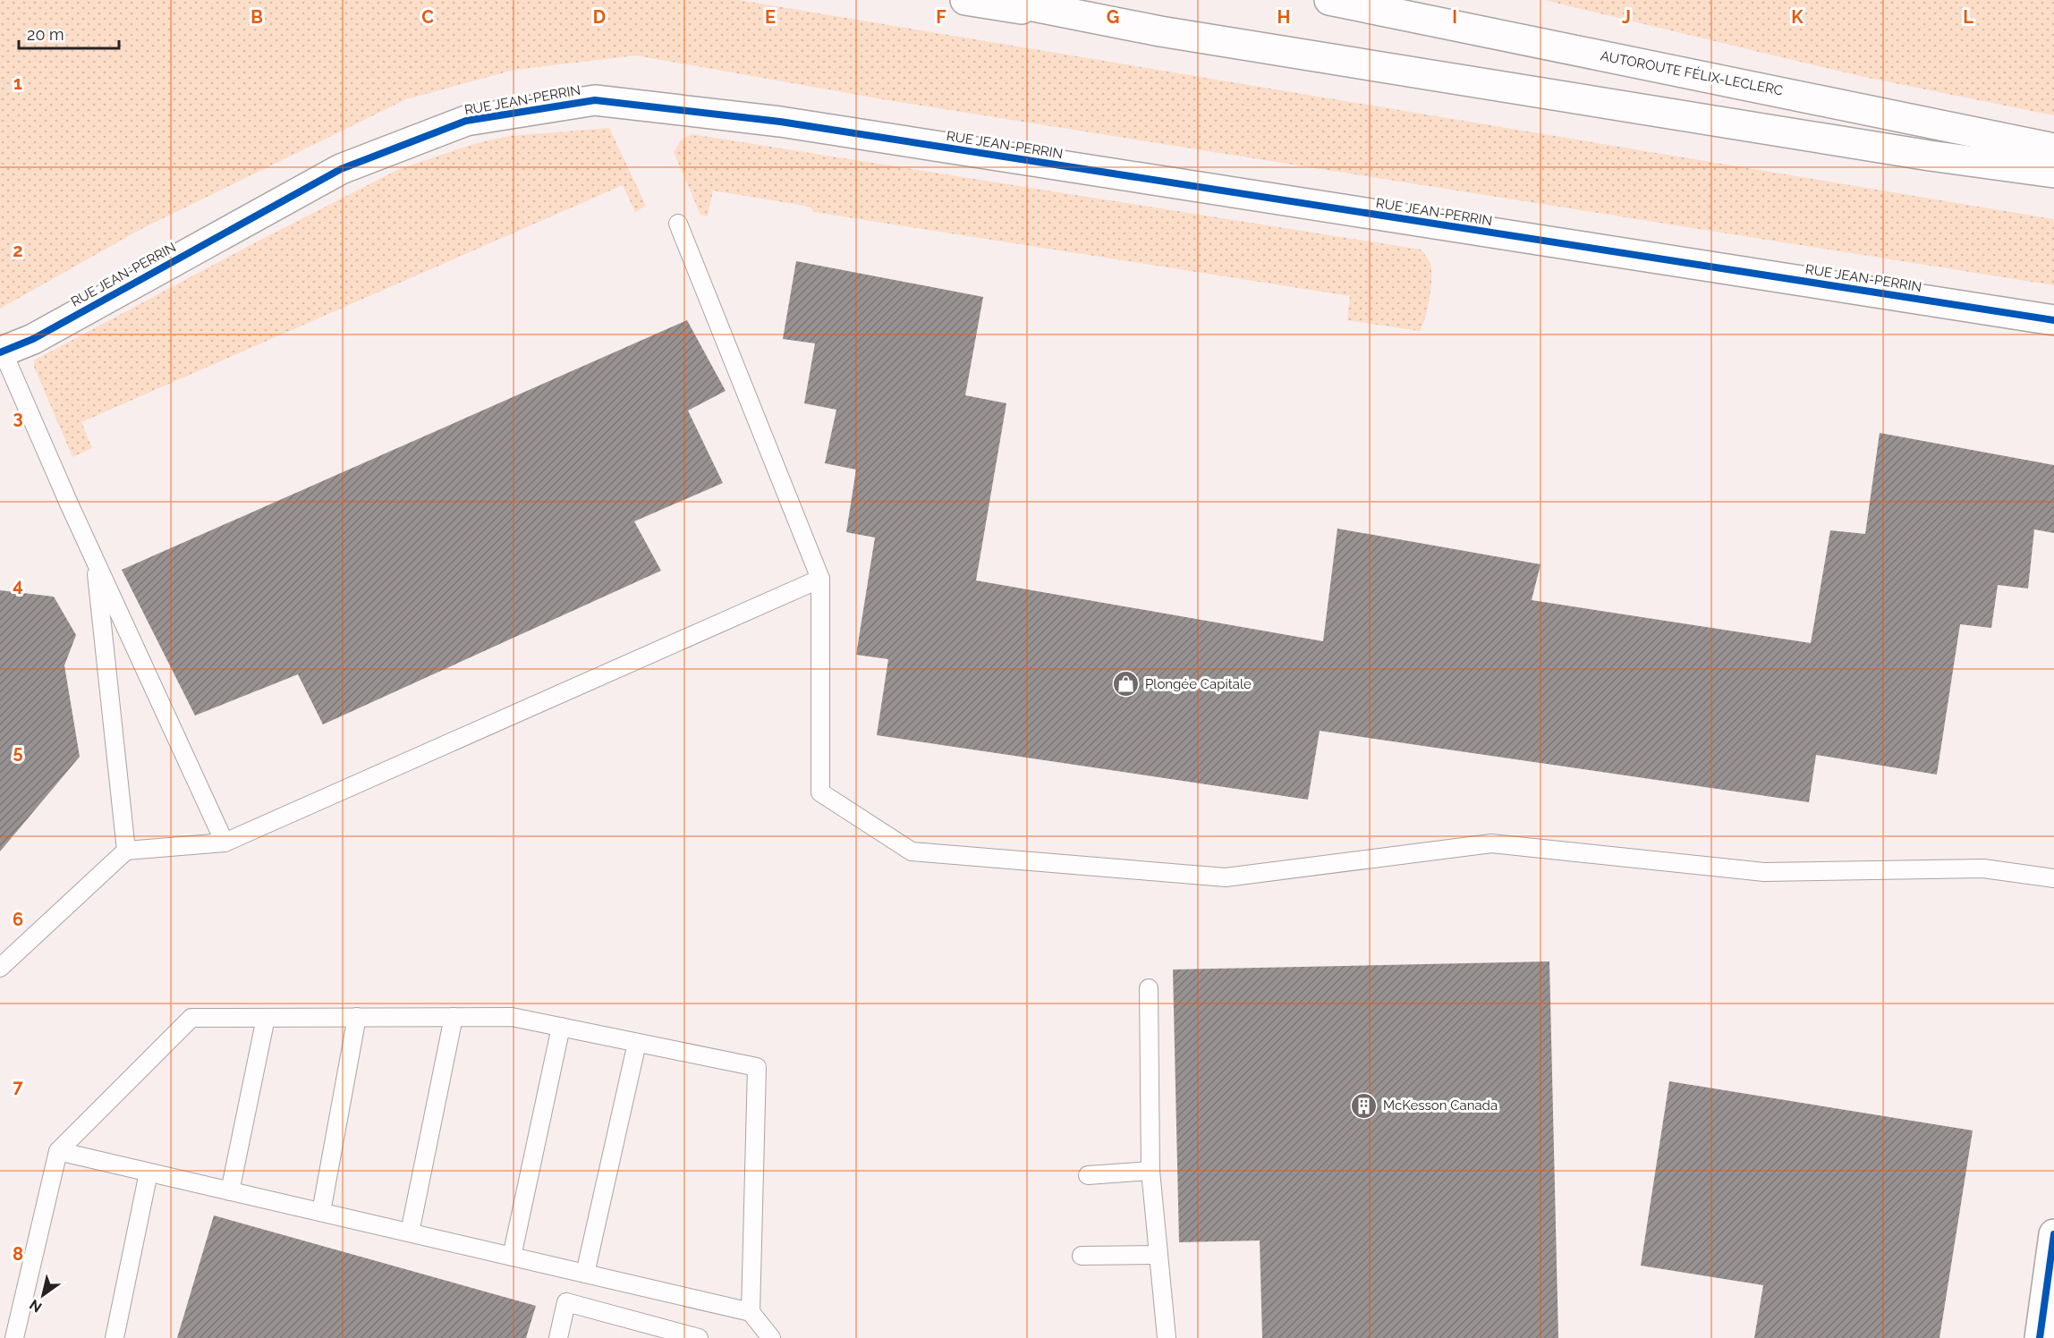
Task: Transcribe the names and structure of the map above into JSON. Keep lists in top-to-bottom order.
{
  "streets": {
    "main road": ["AUTOROUTE FÉLIX-LECLERC", "RUE JEAN-PERRIN"]
  },
  "places": {
    "shop": ["Plongée Capitale"],
    "building": ["McKesson Canada"]
  },
  "scale_bar": "20 m",
  "north": "bottom left",
  "grid": {
    "columns": [
      "B",
      "C",
      "D",
      "E",
      "F",
      "G",
      "H",
      "I",
      "J",
      "K",
      "L"
    ],
    "rows": [
      "1",
      "2",
      "3",
      "4",
      "5",
      "6",
      "7",
      "8"
    ]
  }
}
